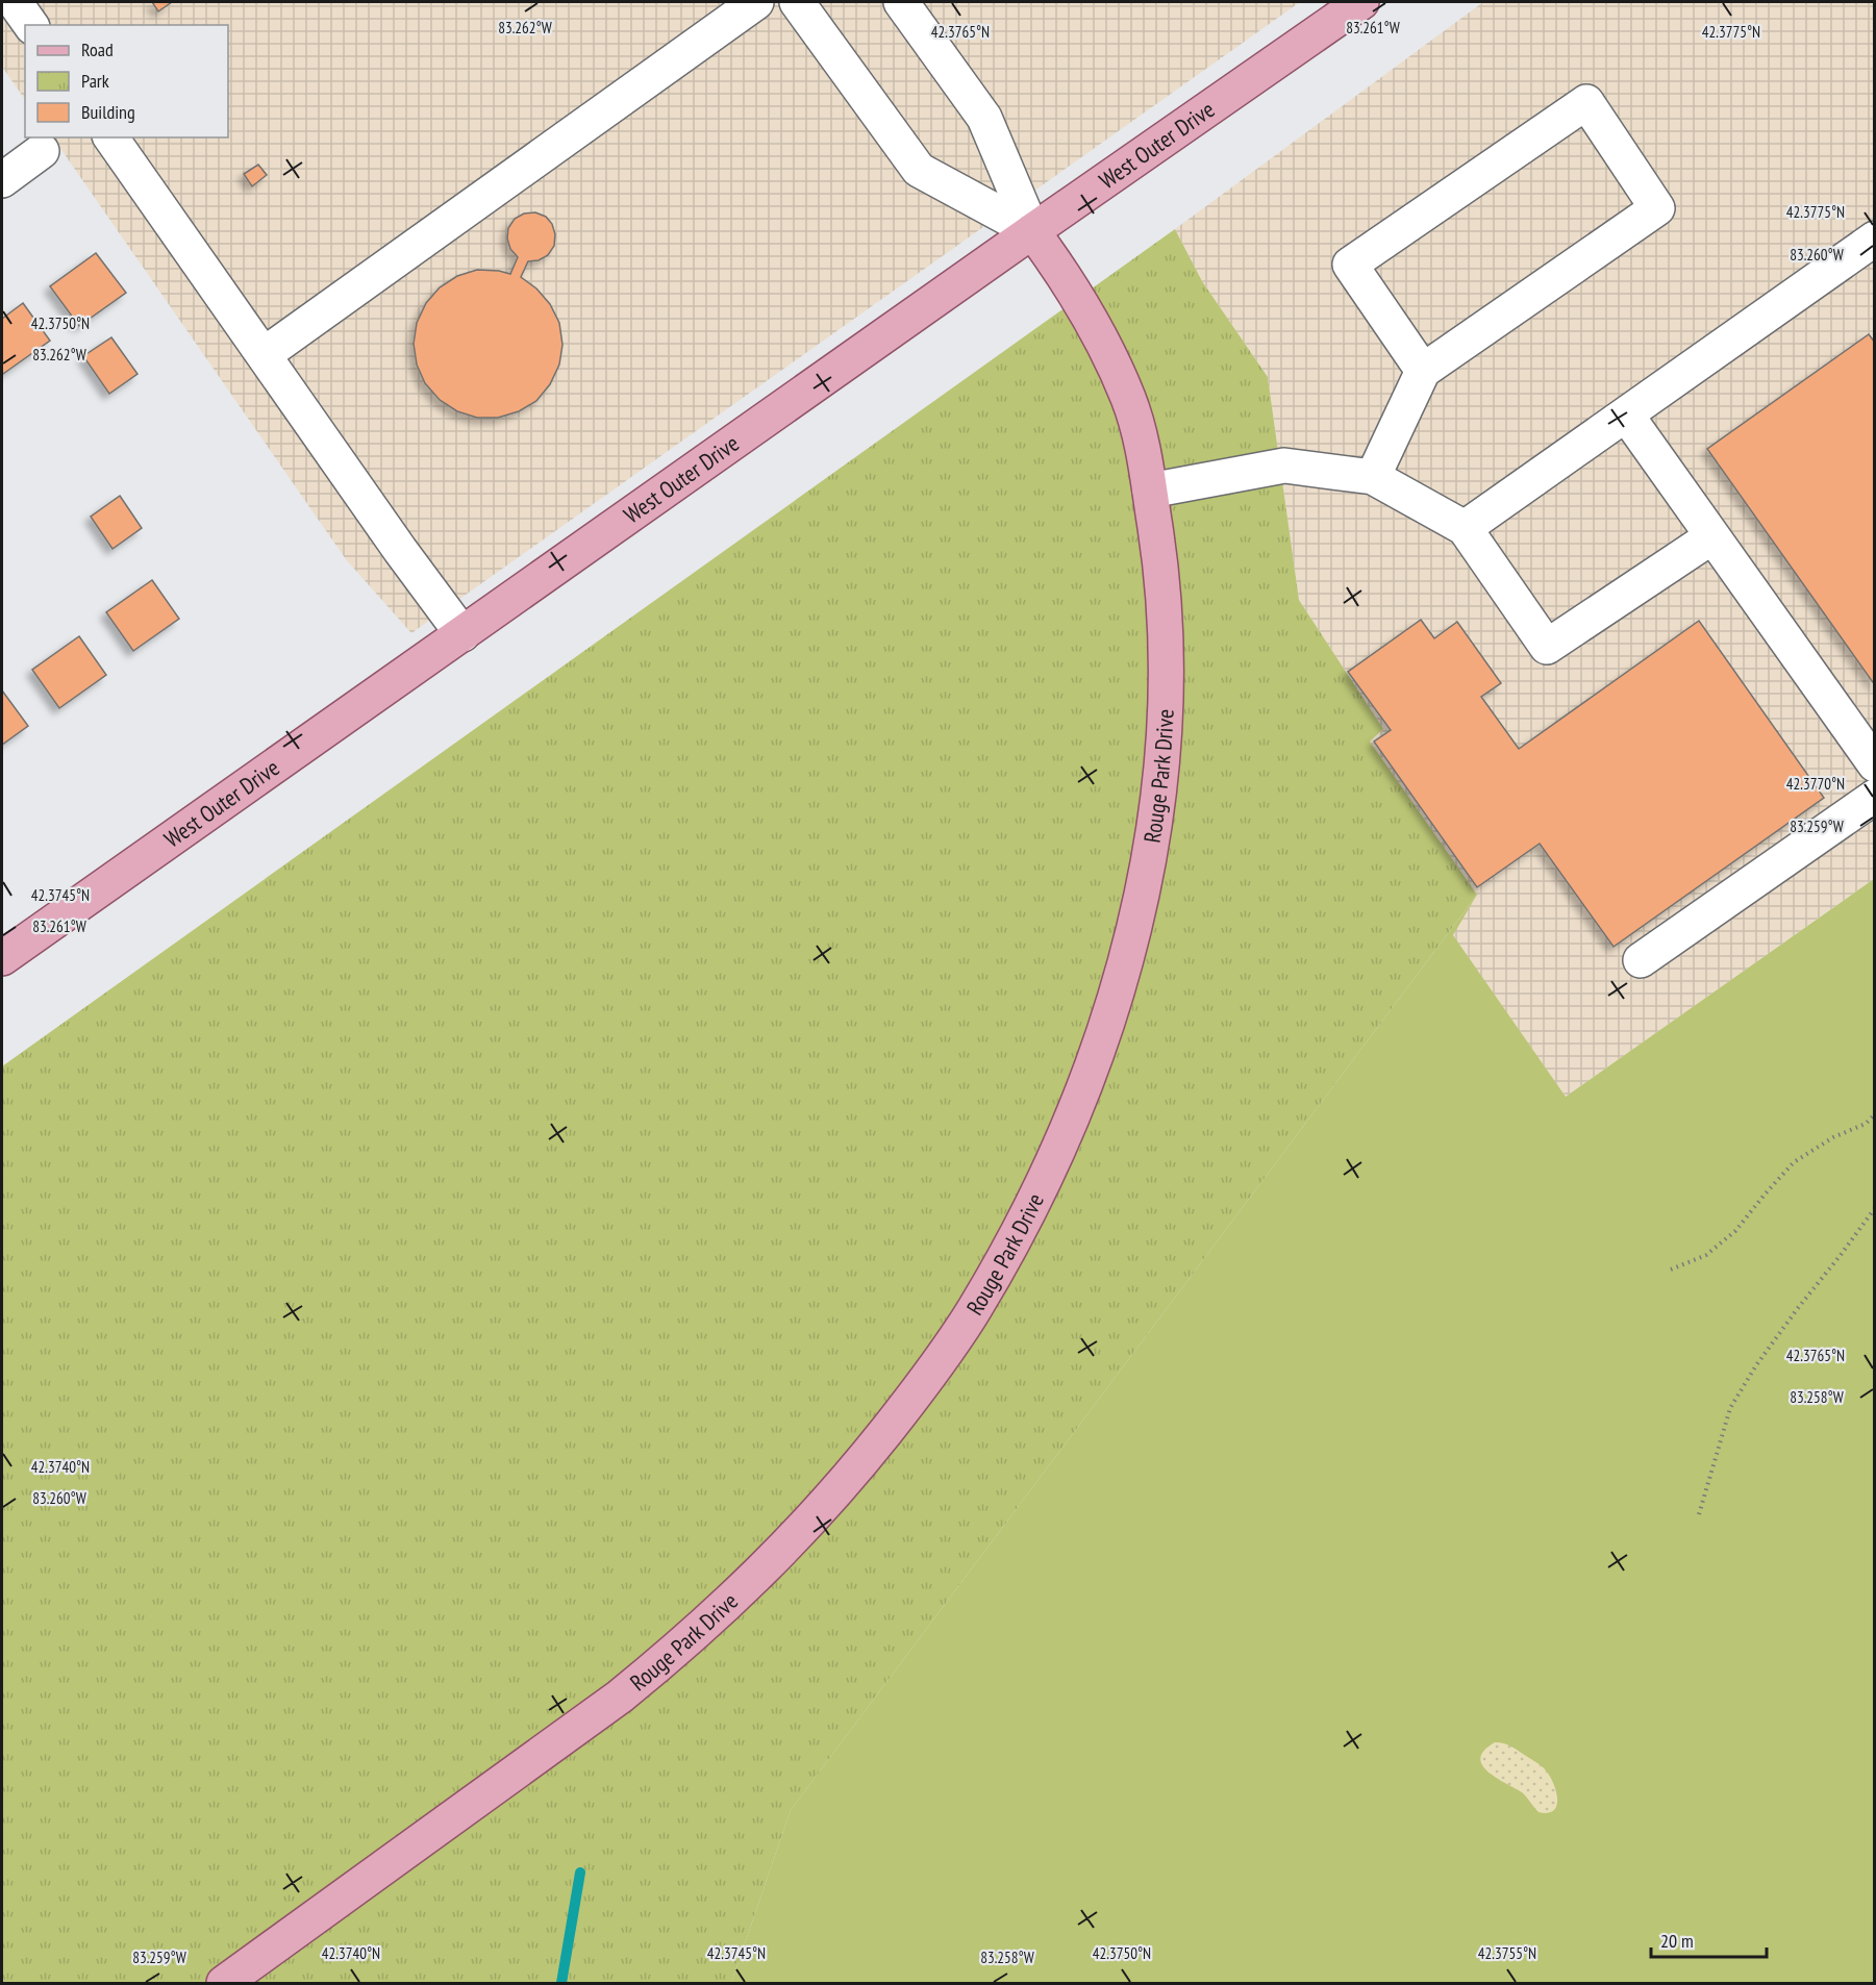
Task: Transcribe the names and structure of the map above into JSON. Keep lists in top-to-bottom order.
{
  "streets": {
    "main road": ["West Outer Drive", "Rouge Park Drive"]
  },
  "crossings": [
    ["West Outer Drive", "Rouge Park Drive"]
  ],
  "legend": ["Road", "Park", "Building"],
  "scale_bar": "20 m",
  "coordinates": [
    "83.262°W",
    "83.261°W",
    "42.3765°N",
    "42.3775°N",
    "83.260°W",
    "42.3750°N",
    "42.3770°N",
    "83.259°W",
    "42.3745°N",
    "83.258°W",
    "42.3740°N",
    "42.3755°N"
  ]
}
